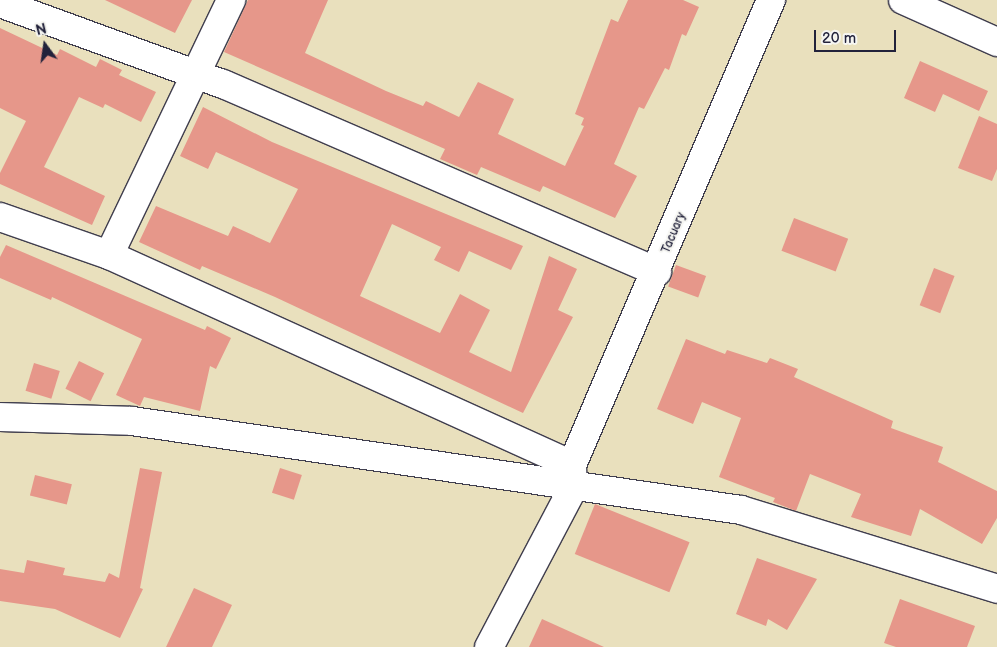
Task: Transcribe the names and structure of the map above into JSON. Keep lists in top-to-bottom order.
{
  "streets": {
    "street": ["Tacuary"]
  },
  "scale_bar": "20 m",
  "north": "top"
}
